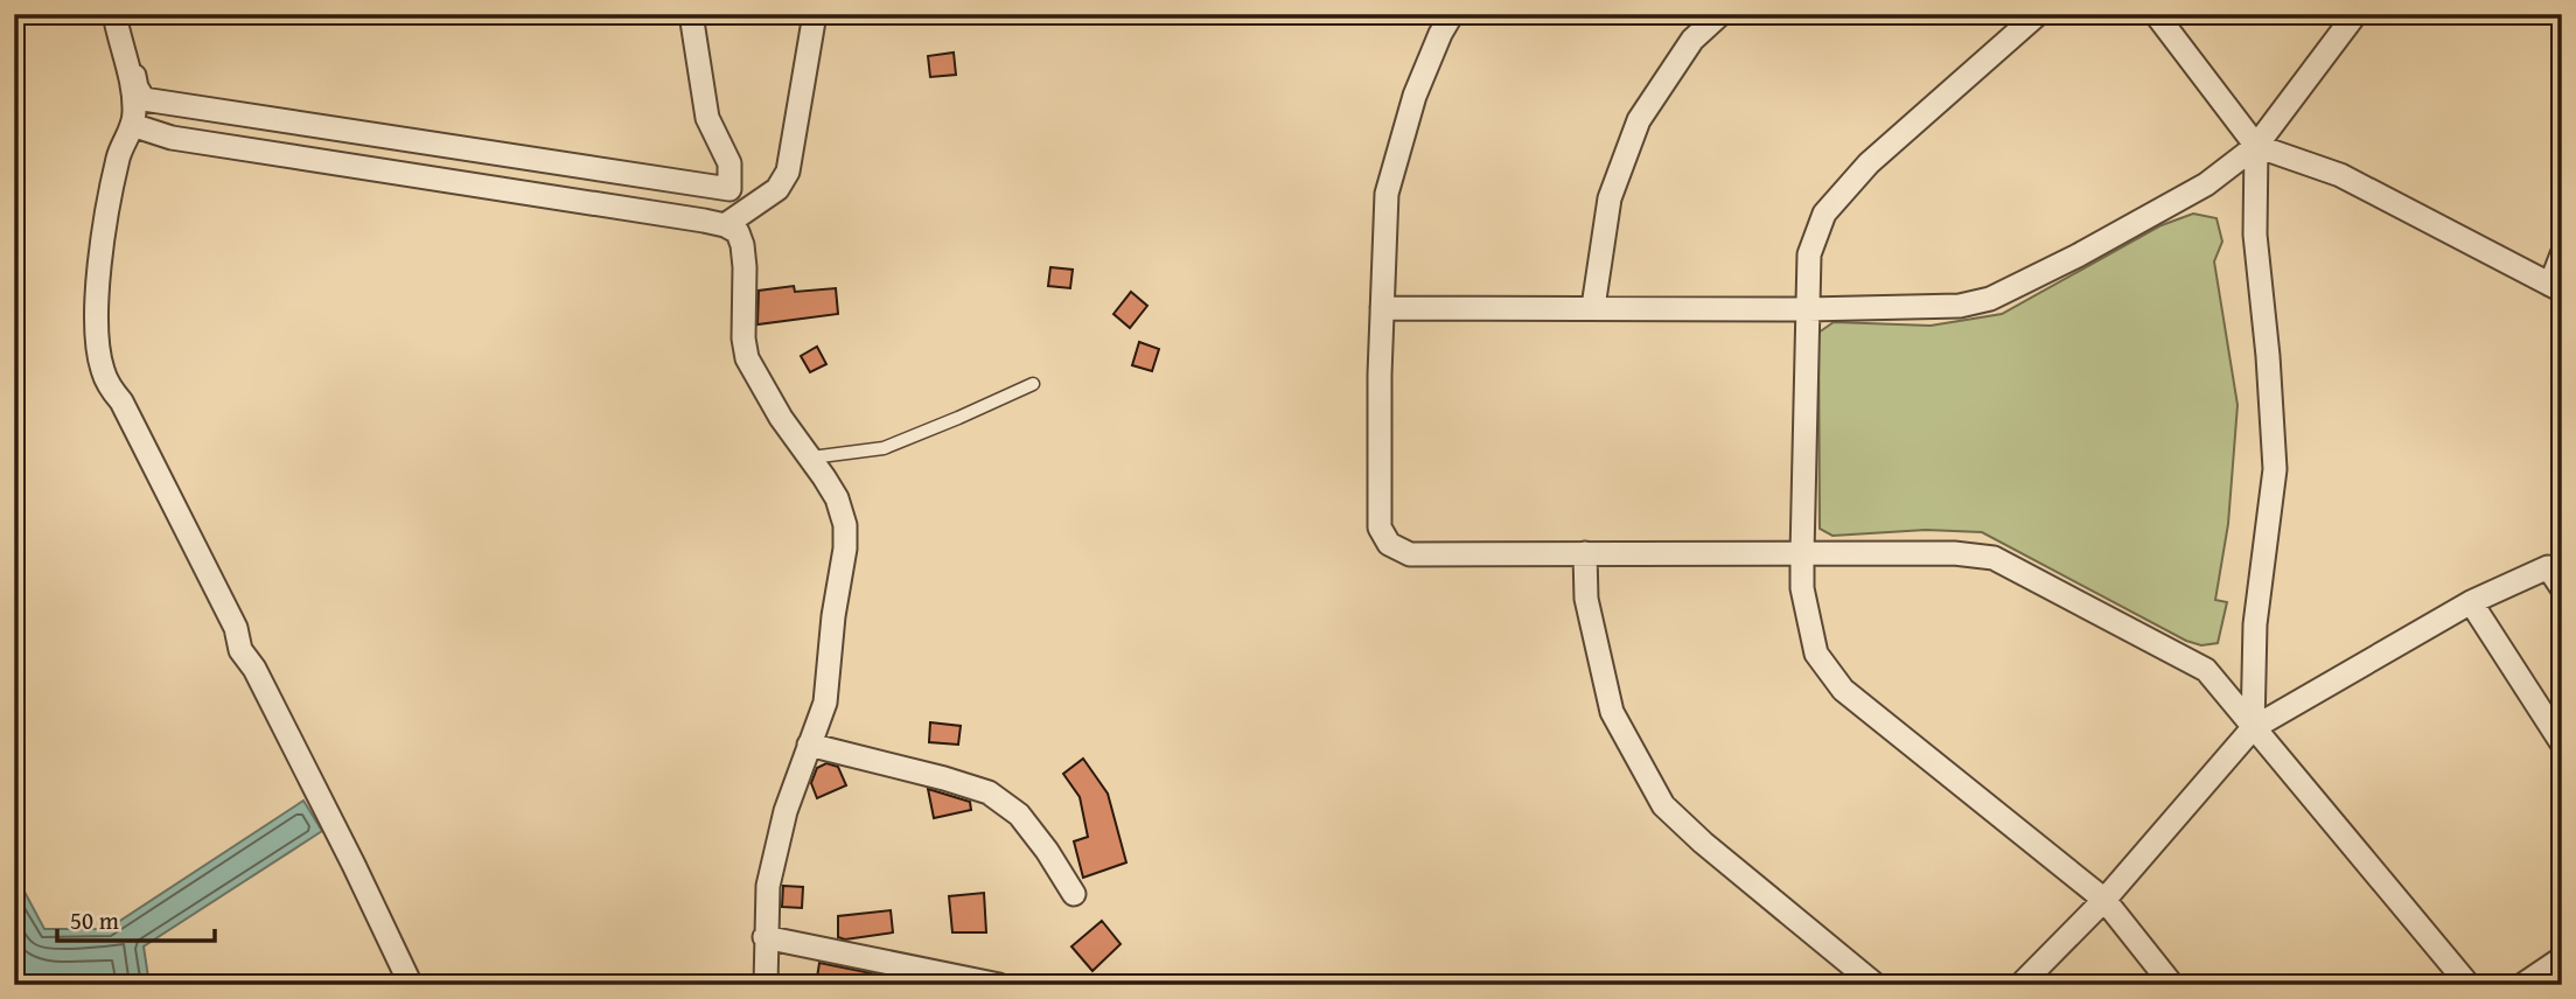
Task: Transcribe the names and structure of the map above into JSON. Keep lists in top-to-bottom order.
{
  "scale_bar": "50 m"
}
